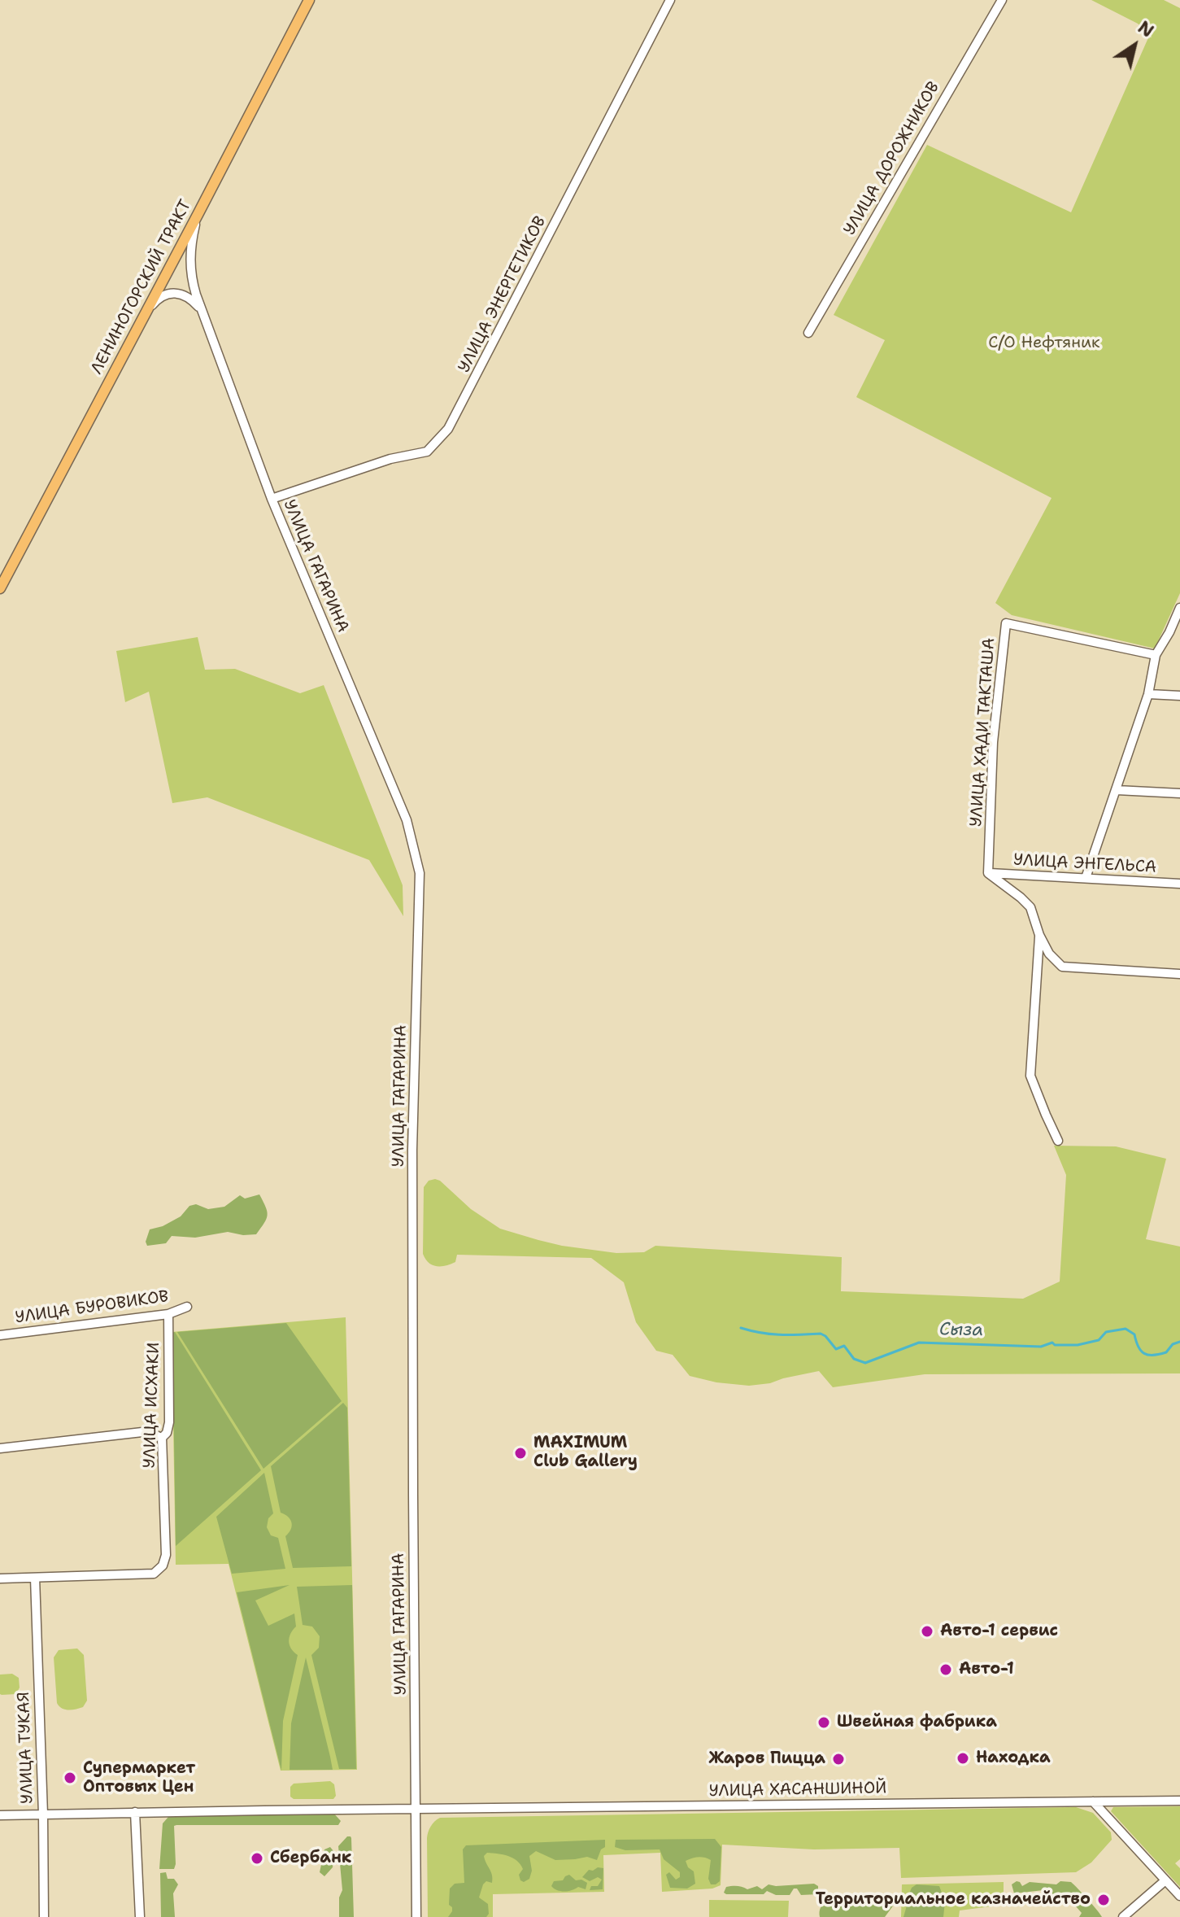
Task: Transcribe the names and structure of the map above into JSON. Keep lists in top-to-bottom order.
{
  "streets": {
    "main road": ["ЛЕНИНОГОРСКИЙ ТРАКТ"],
    "street": [
      "УЛИЦА ДОРОЖНИКОВ",
      "УЛИЦА ЭНЕРГЕТИКОВ",
      "УЛИЦА ГАГАРИНА",
      "УЛИЦА ХАДИ ТАКТАША",
      "УЛИЦА ЭНГЕЛЬСА",
      "УЛИЦА БУРОВИКОВ",
      "УЛИЦА ИСХАКИ",
      "УЛИЦА ТУКАЯ",
      "УЛИЦА ХАСАНШИНОЙ"
    ]
  },
  "crossings": [
    ["ЛЕНИНОГОРСКИЙ ТРАКТ", "УЛИЦА ГАГАРИНА"],
    ["УЛИЦА ЭНЕРГЕТИКОВ", "УЛИЦА ГАГАРИНА"],
    ["УЛИЦА ГАГАРИНА", "УЛИЦА ХАСАНШИНОЙ"],
    ["УЛИЦА ХАДИ ТАКТАША", "УЛИЦА ЭНГЕЛЬСА"],
    ["УЛИЦА БУРОВИКОВ", "УЛИЦА ИСХАКИ"],
    ["УЛИЦА ИСХАКИ", "УЛИЦА ТУКАЯ"],
    ["УЛИЦА ТУКАЯ", "УЛИЦА ХАСАНШИНОЙ"]
  ],
  "water": ["Сыза"],
  "parks": ["С/О Нефтяник"],
  "places": [
    "MAXIMUM Club Gallery",
    "Авто-1 сервис",
    "Авто-1",
    "Швейная фабрика",
    "Находка",
    "Жаров Пицца",
    "Супермаркет Оптовых Цен",
    "Сбербанк",
    "Территориальное казначейство"
  ],
  "north": "top right"
}
